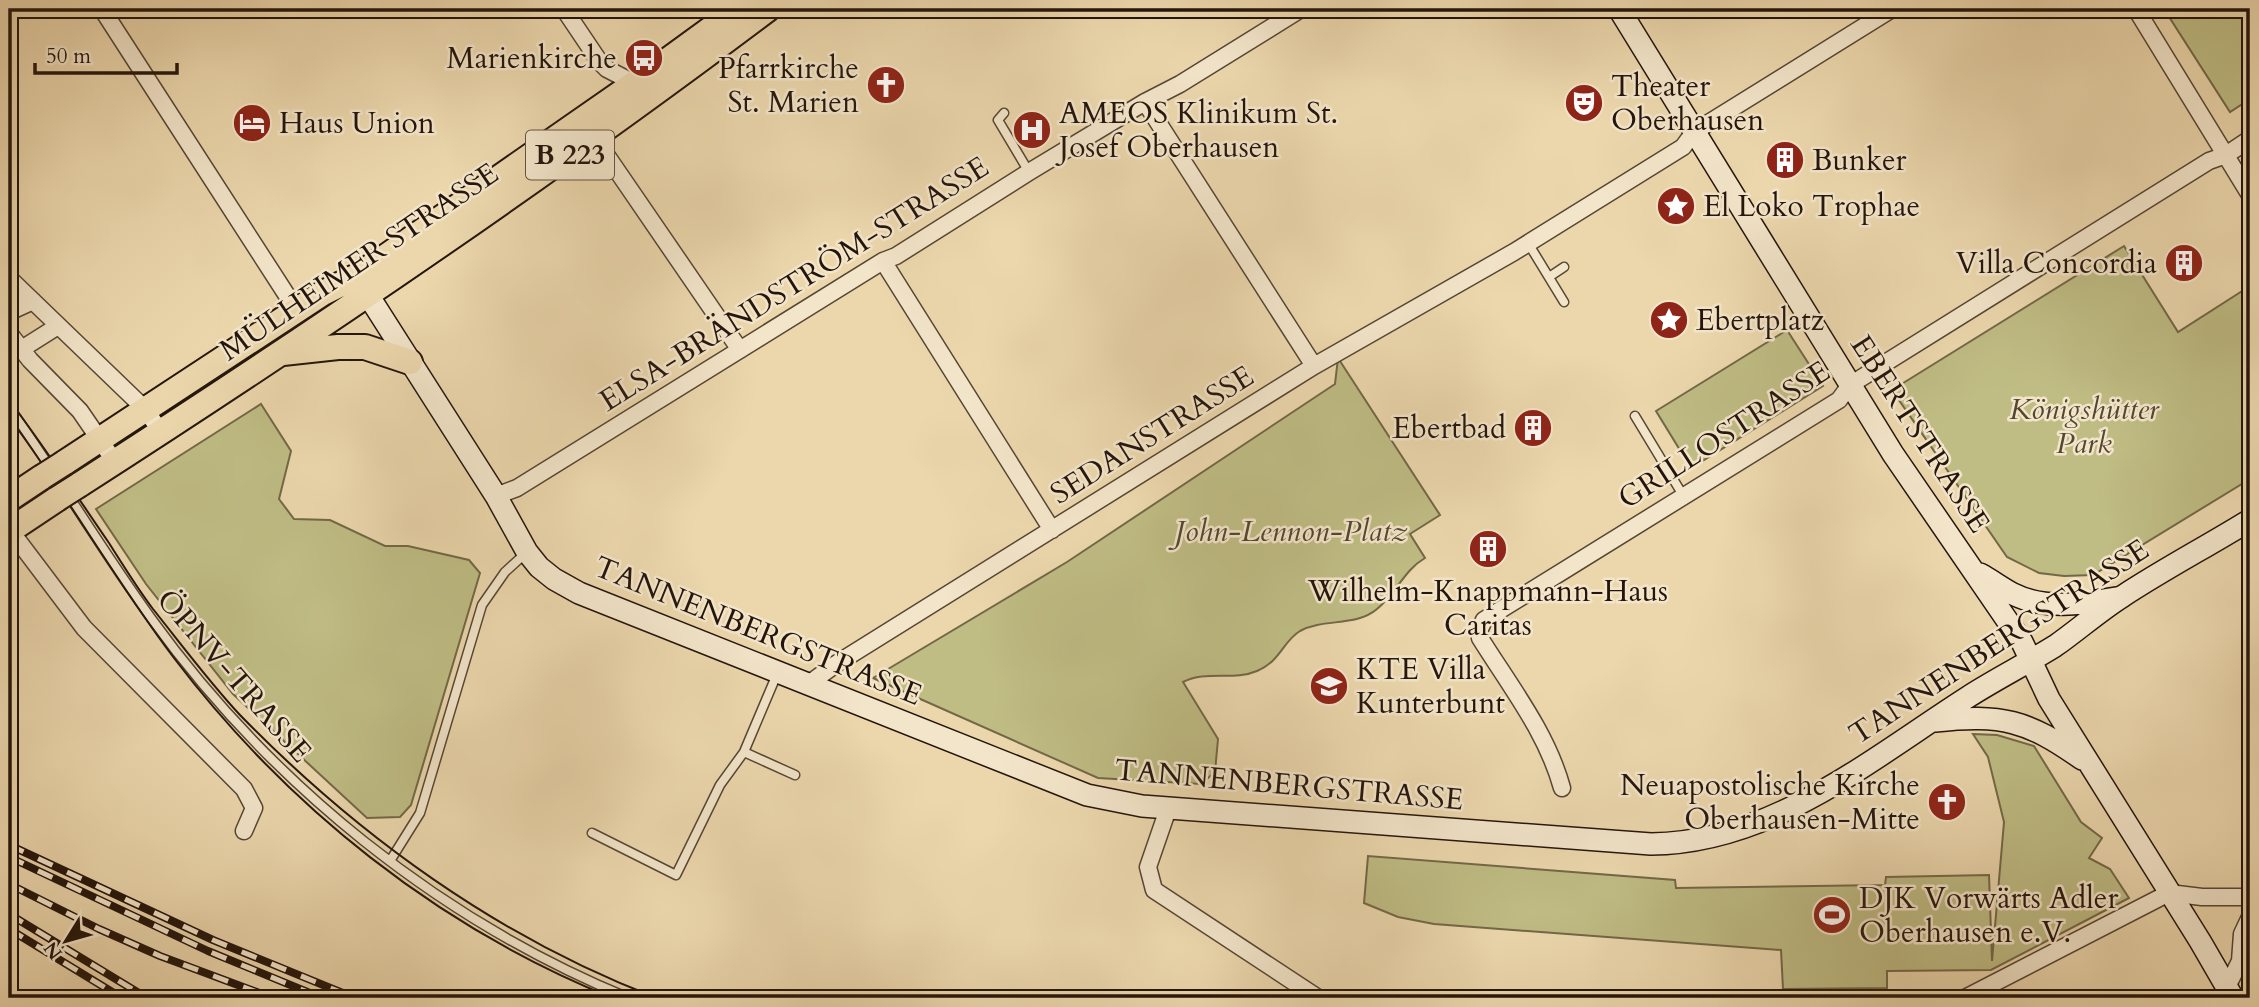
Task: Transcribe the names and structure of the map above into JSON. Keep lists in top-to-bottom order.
{
  "streets": {
    "main road": ["B 223", "MÜLHEIMER STRASSE"],
    "street": [
      "ELSA-BRÄNDSTRÖM-STRASSE",
      "EBERTSTRASSE",
      "SEDANSTRASSE",
      "GRILLOSTRASSE",
      "TANNENBERGSTRASSE"
    ],
    "lane": ["ÖPNV-TRASSE"]
  },
  "crossings": [
    ["MÜLHEIMER STRASSE", "TANNENBERGSTRASSE"],
    ["ELSA-BRÄNDSTRÖM-STRASSE", "TANNENBERGSTRASSE"],
    ["EBERTSTRASSE", "SEDANSTRASSE"],
    ["EBERTSTRASSE", "GRILLOSTRASSE"],
    ["EBERTSTRASSE", "TANNENBERGSTRASSE"],
    ["SEDANSTRASSE", "TANNENBERGSTRASSE"]
  ],
  "parks": ["Königshütter Park", "John-Lennon-Platz"],
  "places": {
    "bus stop": ["Marienkirche"],
    "church": ["Pfarrkirche St. Marien", "Neuapostolische Kirche Oberhausen-Mitte"],
    "theatre": ["Theater Oberhausen"],
    "hotel": ["Haus Union"],
    "hospital": ["AMEOS Klinikum St. Josef Oberhausen"],
    "building": [
      "Bunker",
      "Villa Concordia",
      "Ebertbad",
      "Wilhelm-Knappmann-Haus Caritas"
    ],
    "place": ["El Loko Trophae", "Ebertplatz"],
    "school or university": ["KTE Villa Kunterbunt"],
    "sports": ["DJK Vorwärts Adler Oberhausen e.V."]
  },
  "scale_bar": "50 m",
  "north": "bottom left"
}
